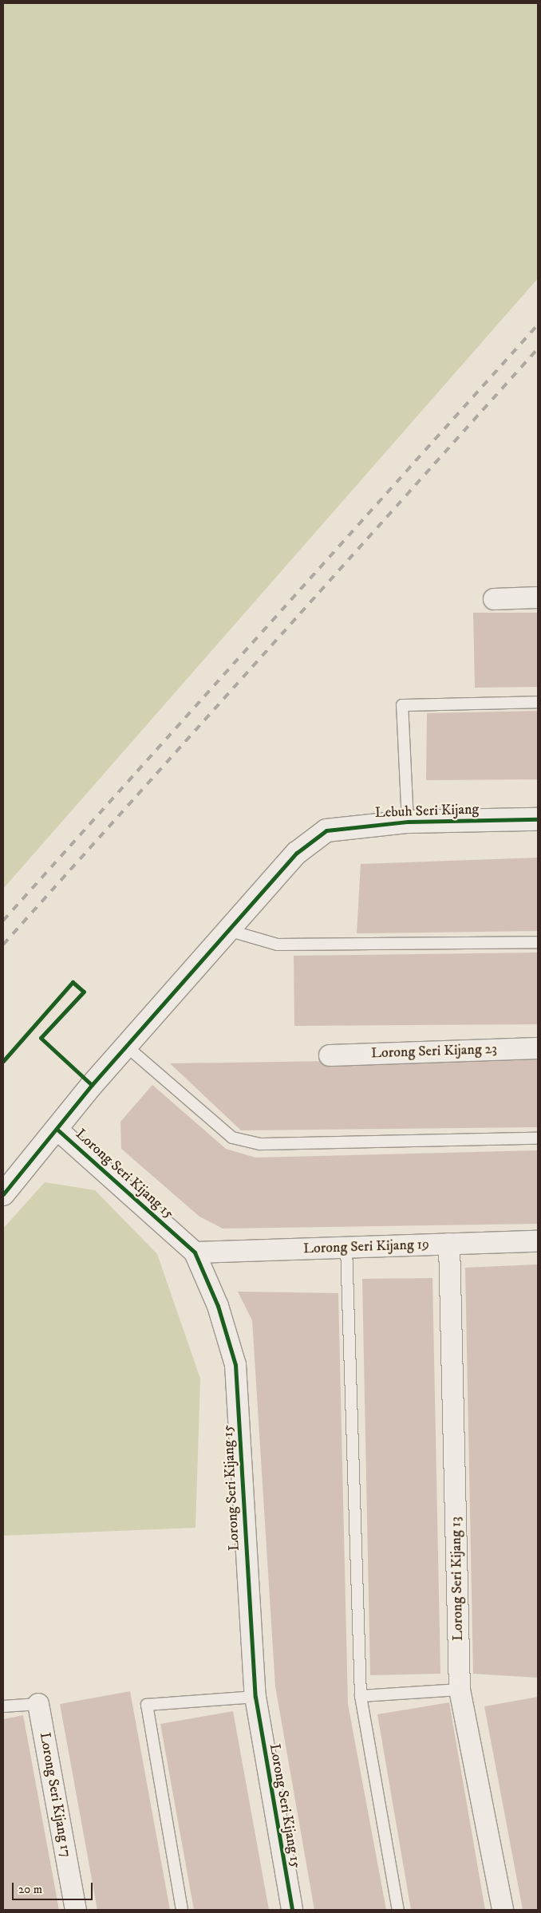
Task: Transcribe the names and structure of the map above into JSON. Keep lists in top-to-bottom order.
{
  "streets": {
    "street": [
      "Lebuh Seri Kijang",
      "Lorong Seri Kijang 23",
      "Lorong Seri Kijang 15",
      "Lorong Seri Kijang 19",
      "Lorong Seri Kijang 13",
      "Lorong Seri Kijang 17"
    ]
  },
  "crossings": [
    ["Lebuh Seri Kijang", "Lorong Seri Kijang 15"],
    ["Lorong Seri Kijang 15", "Lorong Seri Kijang 19"],
    ["Lorong Seri Kijang 19", "Lorong Seri Kijang 13"]
  ],
  "scale_bar": "20 m"
}
